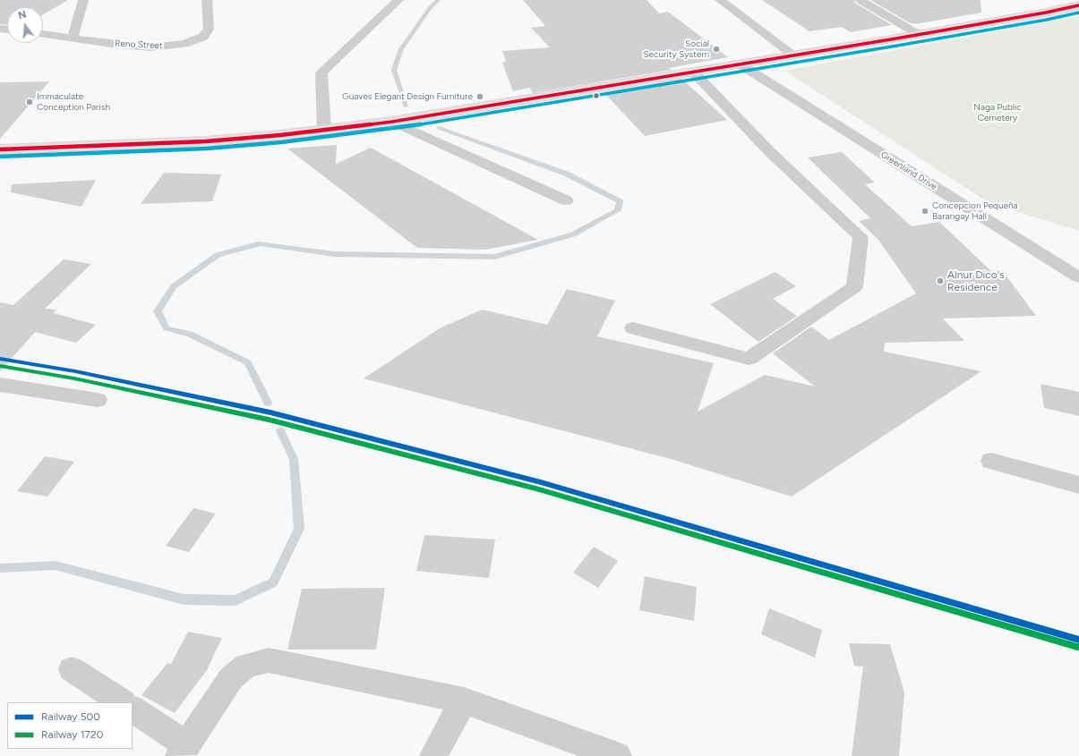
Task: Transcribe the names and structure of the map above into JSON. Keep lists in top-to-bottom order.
{
  "streets": {
    "street": ["Reno Street", "Greenland Drive"]
  },
  "parks": ["Naga Public Cemetery"],
  "places": [
    "Social Security System",
    "Guaves Elegant Design Furniture",
    "Immaculate Conception Parish",
    "Concepcion Pequeña Barangay Hall",
    "Alnur Dico's Residence"
  ],
  "lines": ["rail line 500", "rail line 1720"],
  "legend": ["Railway 500", "Railway 1720"],
  "north": "top"
}
